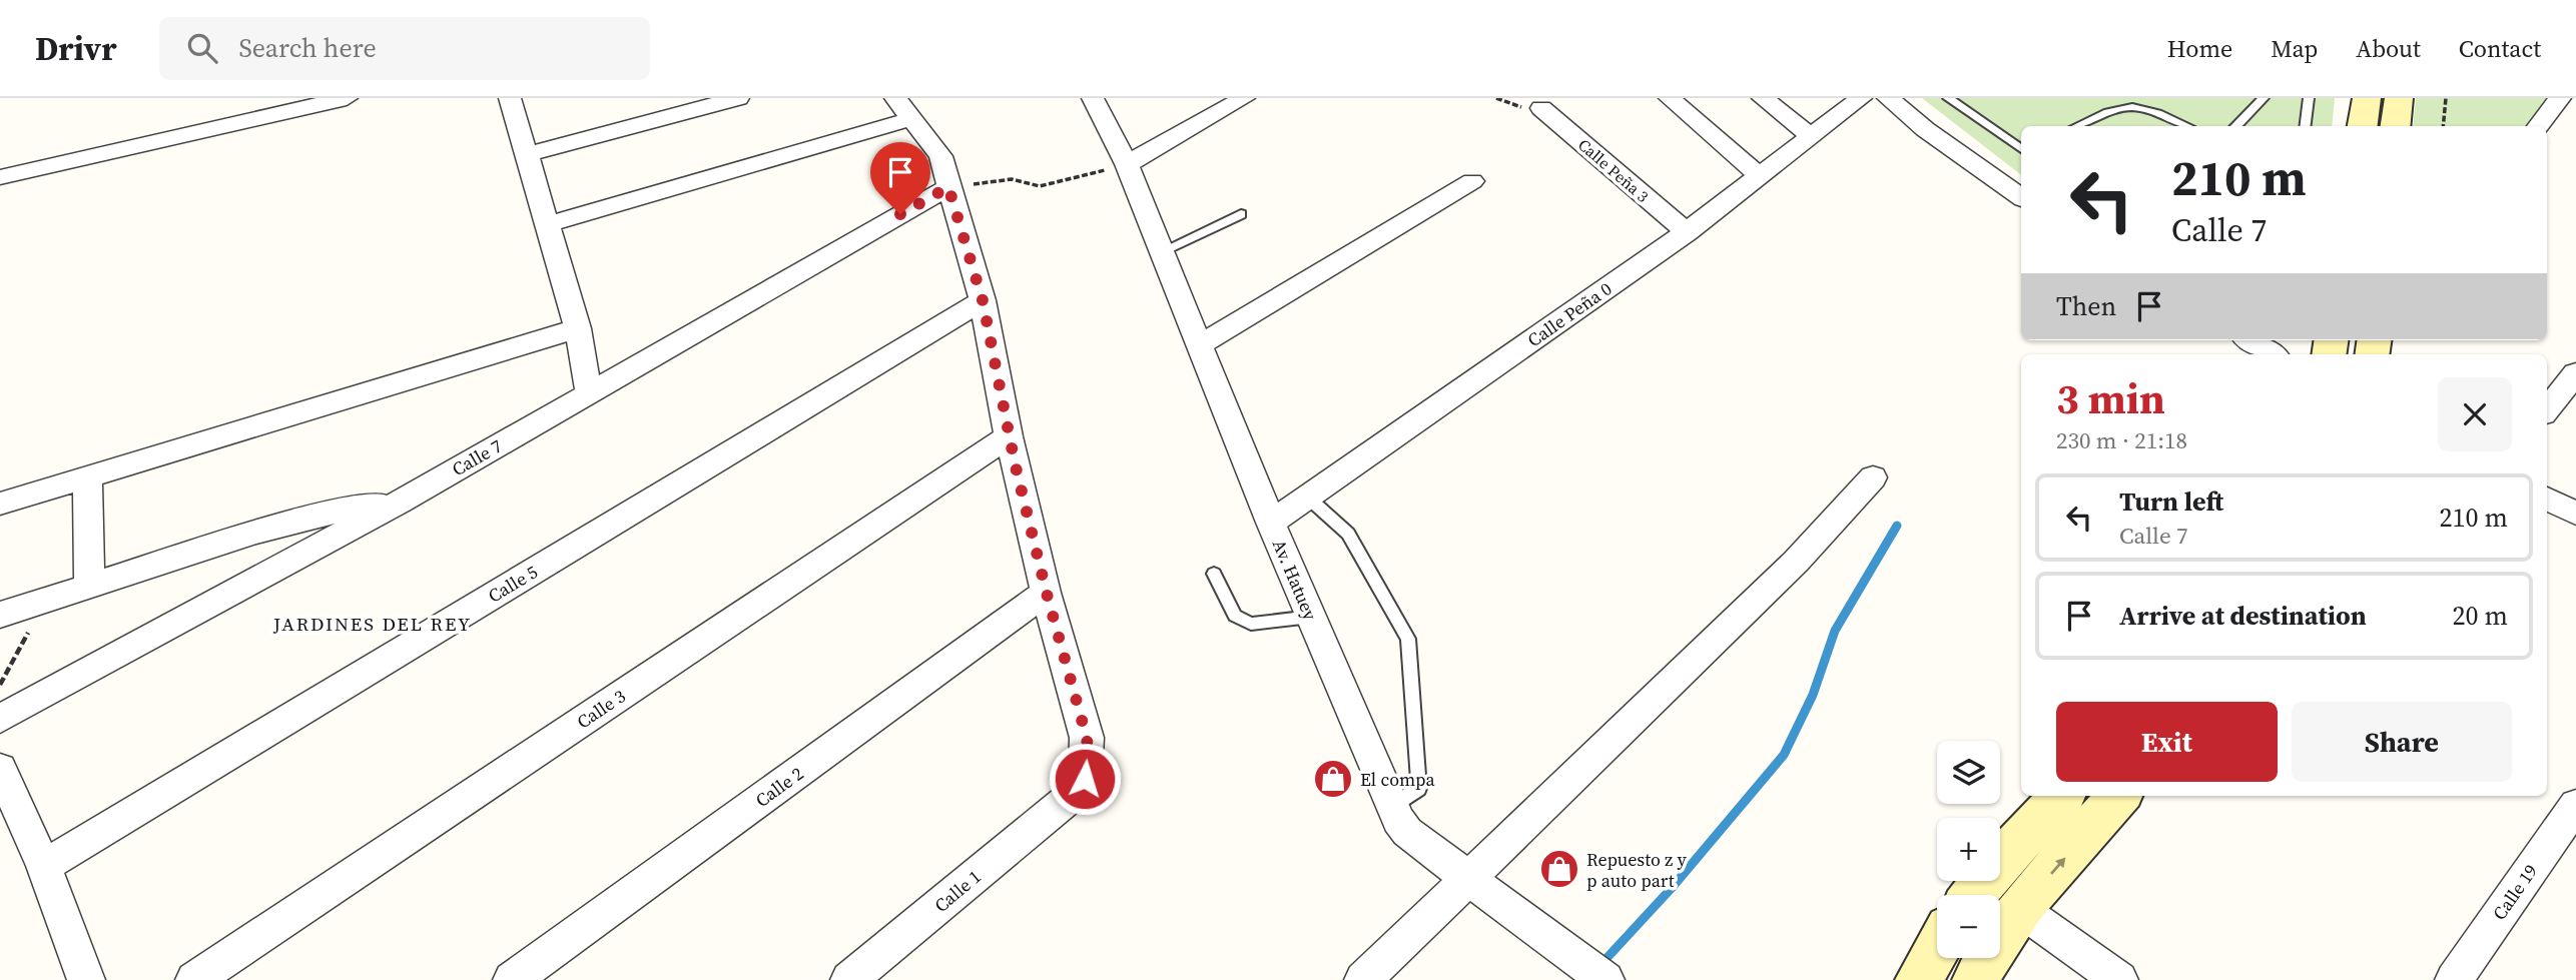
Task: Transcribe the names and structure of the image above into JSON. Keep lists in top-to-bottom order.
{
  "streets": {
    "street": [
      "Calle Peña 3",
      "Calle Peña 0",
      "Calle 7",
      "Av. Hatuey",
      "Calle 5",
      "Calle 3",
      "Calle 2",
      "Calle 1",
      "Calle 19"
    ]
  },
  "crossings": [
    ["Calle Peña 3", "Calle Peña 0"],
    ["Calle Peña 0", "Av. Hatuey"],
    ["Calle 7", "Calle 1"],
    ["Calle 5", "Calle 1"],
    ["Calle 3", "Calle 1"],
    ["Calle 2", "Calle 1"]
  ],
  "districts": ["JARDINES DEL REY"],
  "places": {
    "shop": ["El compa", "Repuesto z y p auto part"]
  },
  "page": {
    "header": "Drivr",
    "search": "Search here",
    "nav": [
      "Home",
      "Map",
      "About",
      "Contact"
    ],
    "turn": ["210 m", "Calle 7"],
    "then": "Then",
    "heading": ["3 min", "230 m · 21:18"],
    "list": [
      {
        "name": "Turn left",
        "note": "Calle 7",
        "value": "210 m"
      },
      {
        "name": "Arrive at destination",
        "value": "20 m"
      }
    ],
    "buttons": ["Exit", "Share"],
    "map_buttons": ["+", "−"]
  }
}
